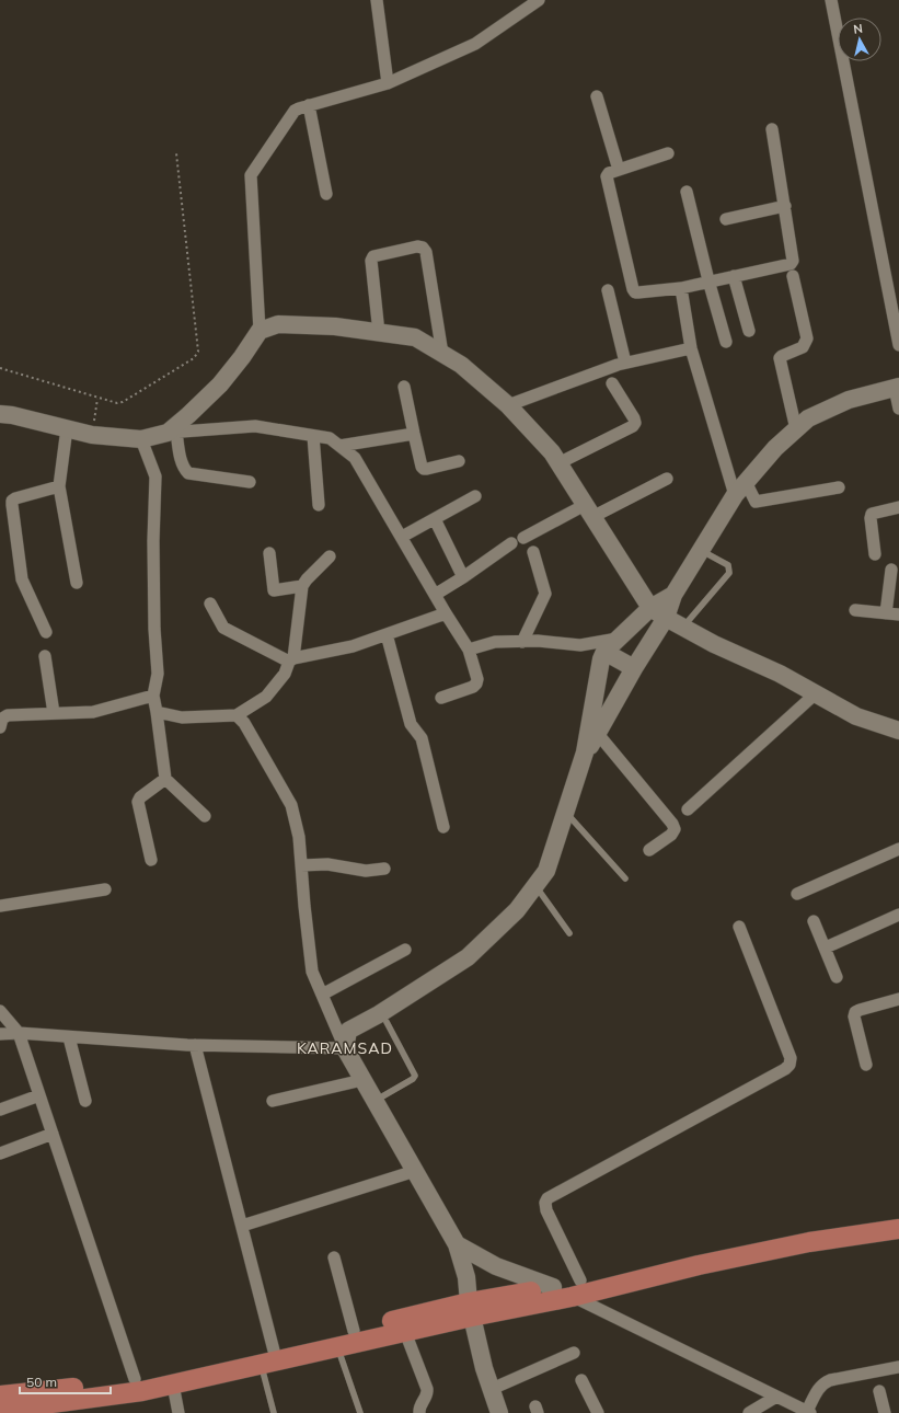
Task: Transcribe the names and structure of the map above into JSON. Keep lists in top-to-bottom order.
{
  "districts": ["KARAMSAD"],
  "scale_bar": "50 m",
  "north": "top"
}
